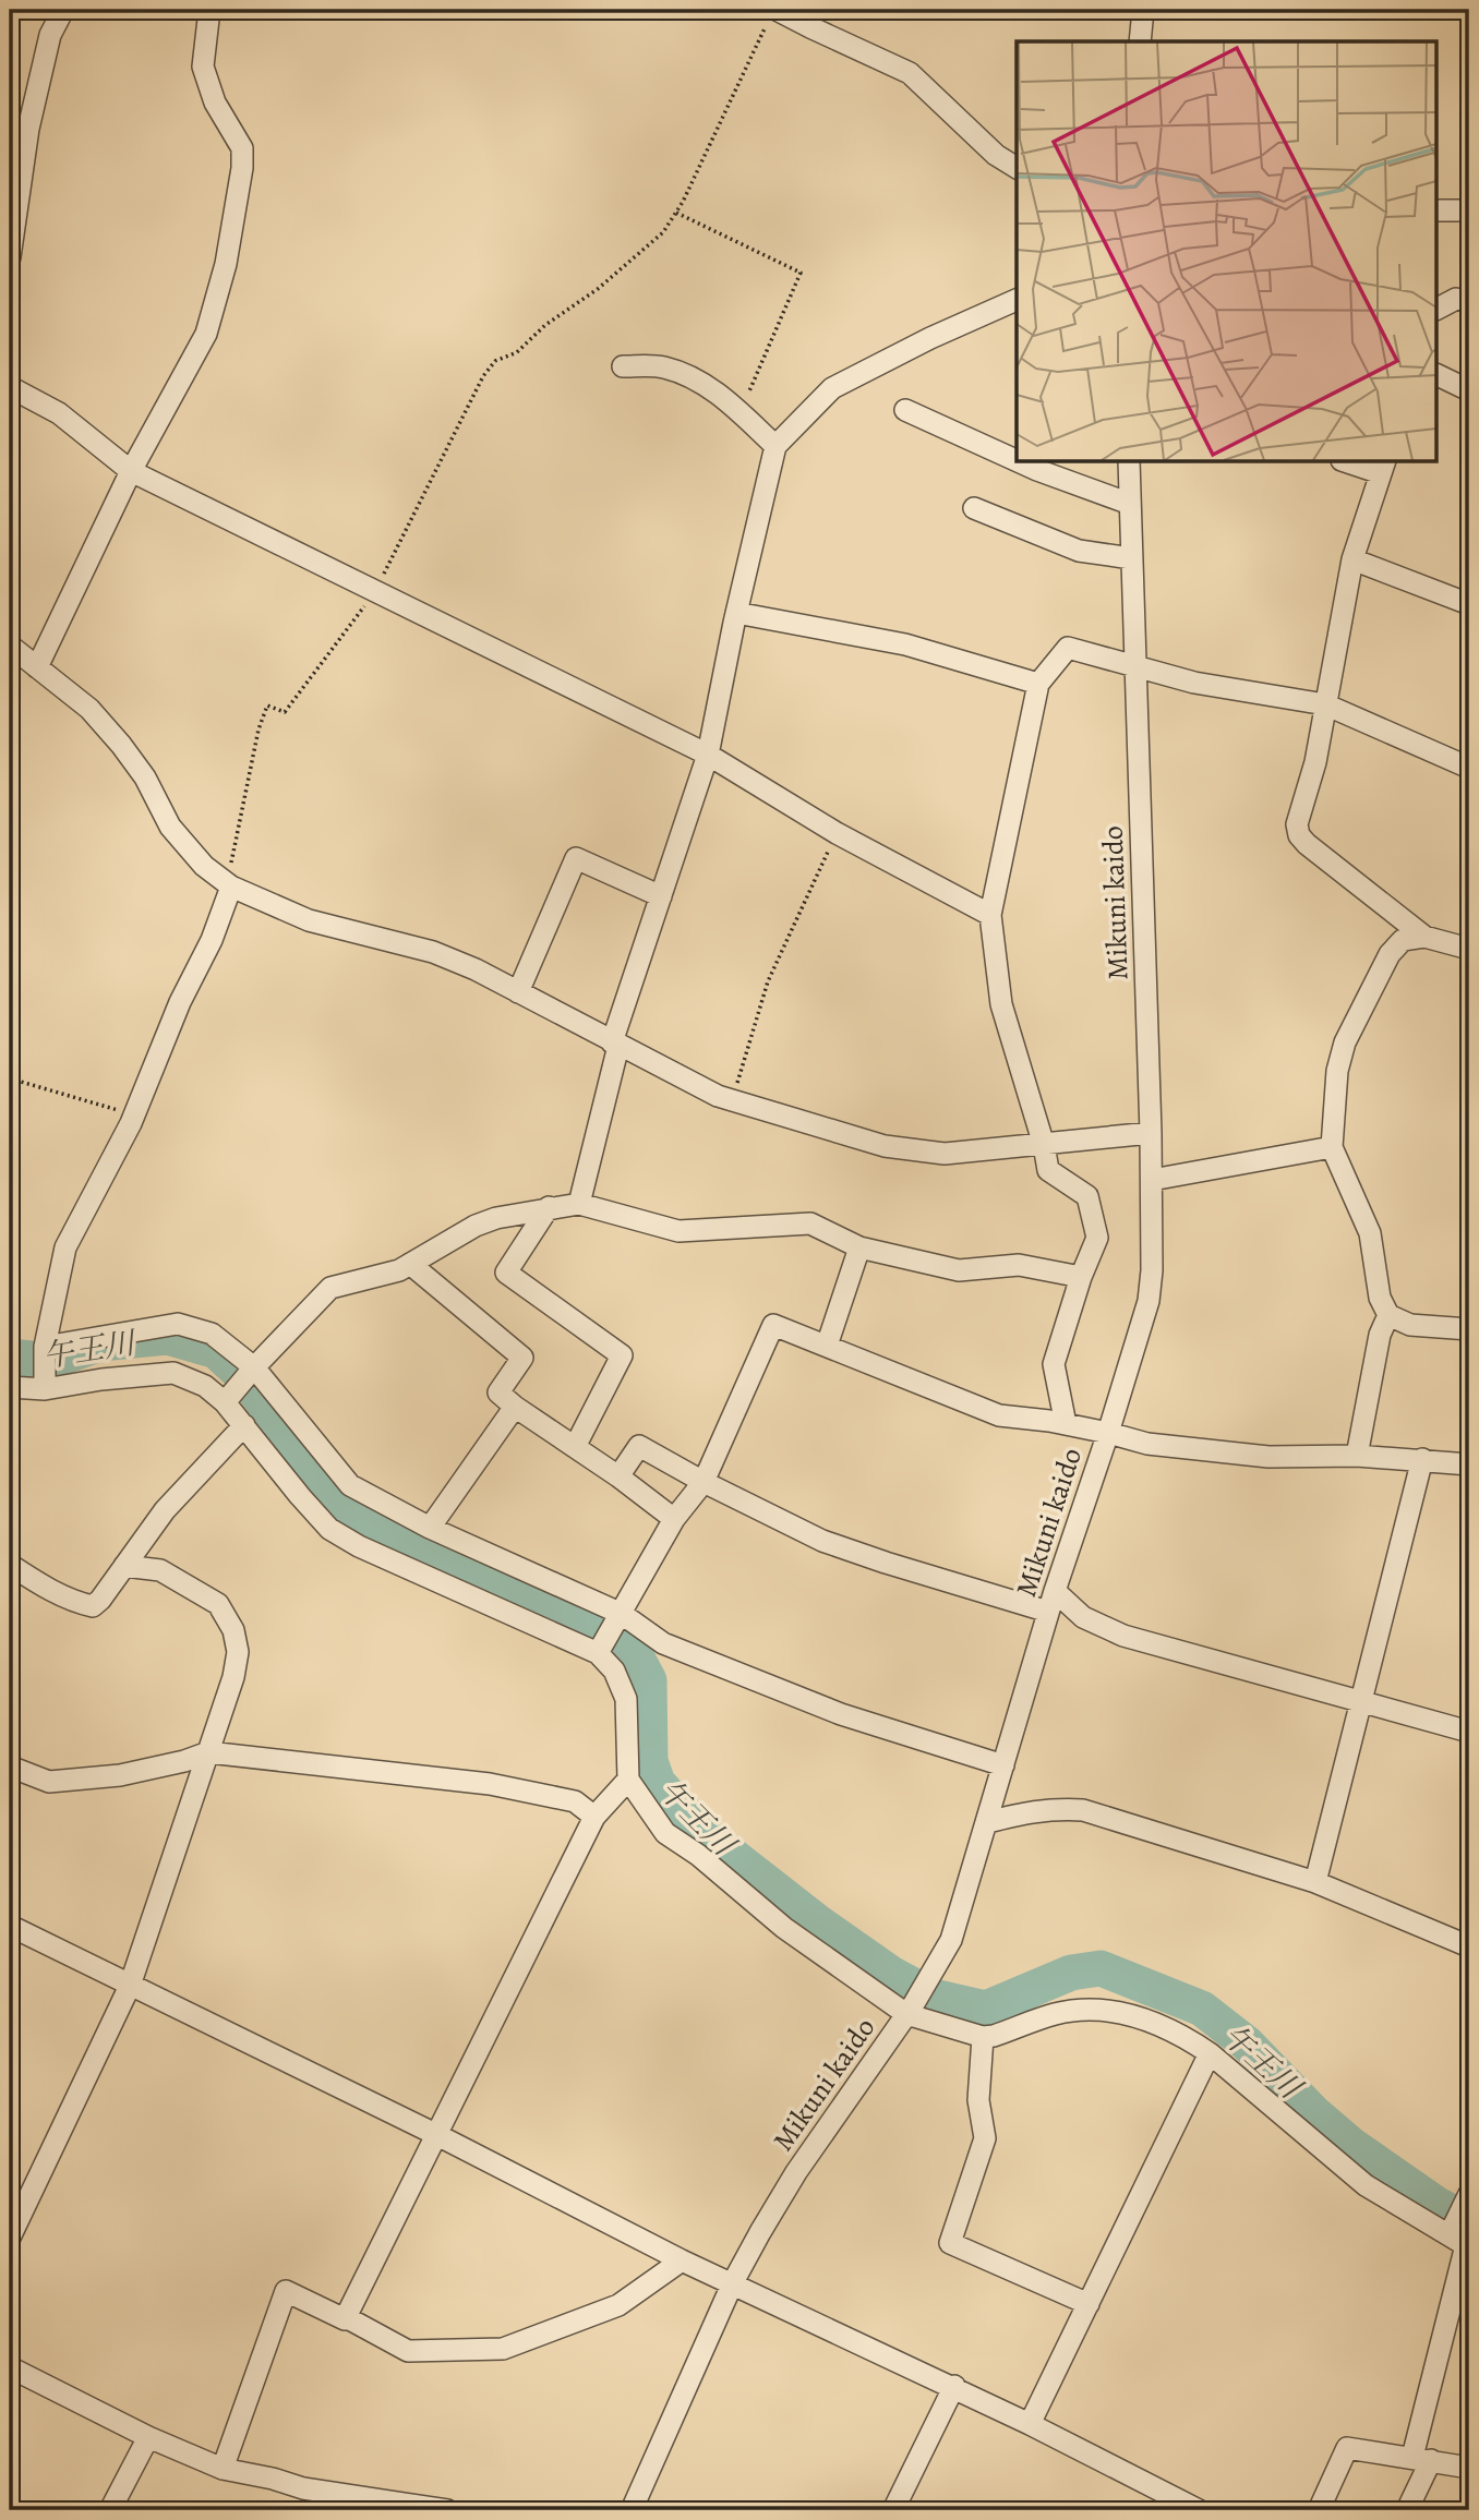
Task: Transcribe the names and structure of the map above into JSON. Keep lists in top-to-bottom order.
{
  "streets": {
    "street": ["Mikuni kaido"]
  },
  "water": ["午王川"]
}
